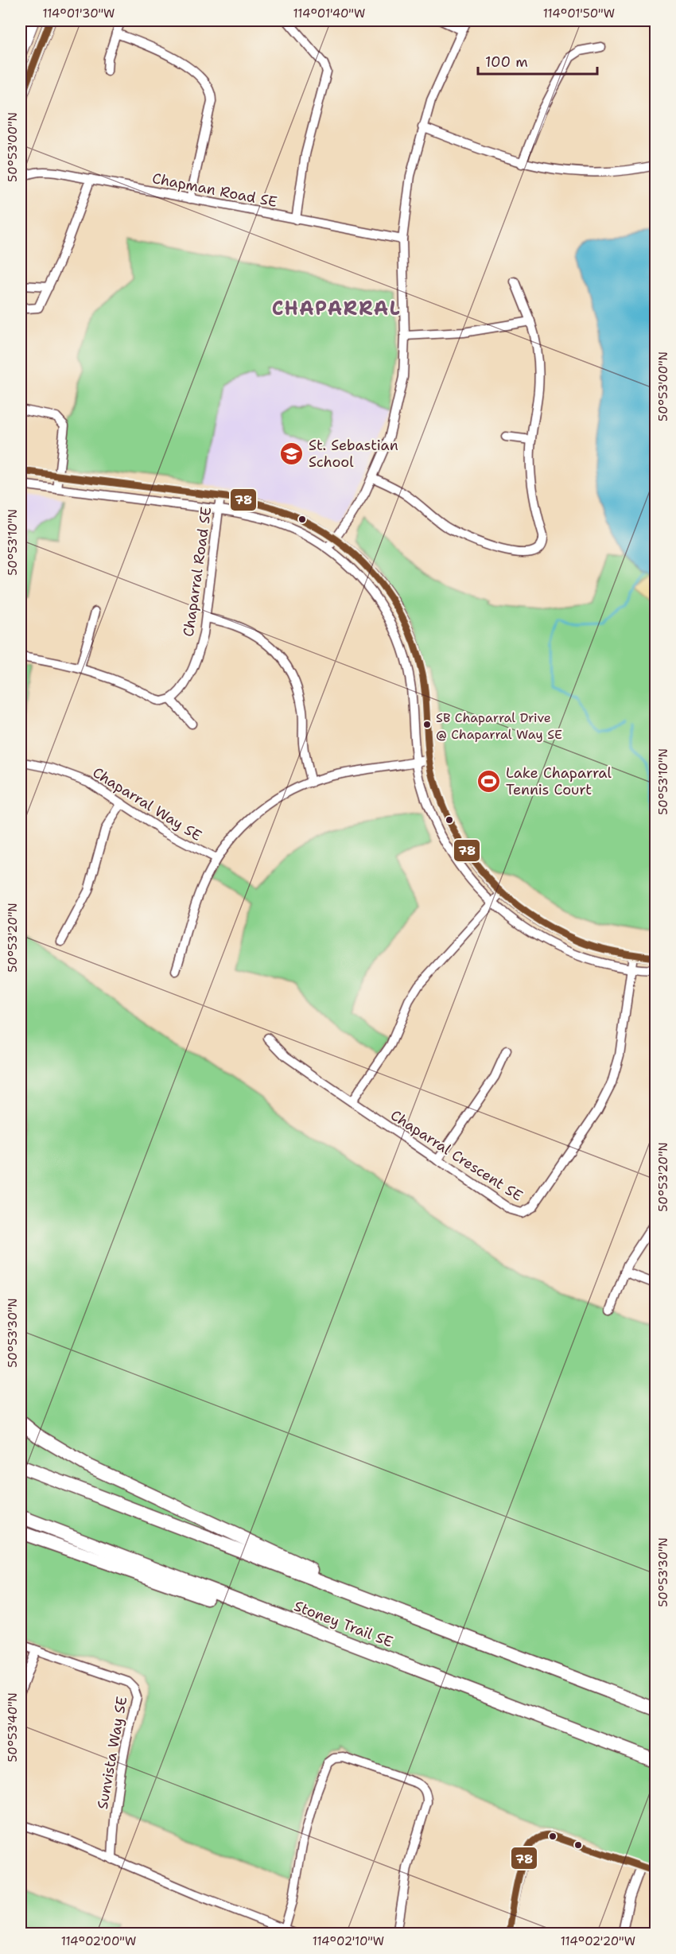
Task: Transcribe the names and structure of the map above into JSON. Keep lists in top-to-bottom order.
{
  "streets": {
    "highway": ["Stoney Trail SE"],
    "street": [
      "Chapman Road SE",
      "Chaparral Road SE",
      "Chaparral Way SE",
      "Chaparral Crescent SE",
      "Sunvista Way SE"
    ]
  },
  "districts": ["CHAPARRAL"],
  "places": {
    "school or university": ["St. Sebastian School"],
    "other": ["SB Chaparral Drive @ Chaparral Way SE"],
    "sports": ["Lake Chaparral Tennis Court"]
  },
  "lines": ["transit line 78"],
  "scale_bar": "100 m",
  "coordinates": [
    "114°01'30\"W",
    "114°01'40\"W",
    "114°01'50\"W",
    "50°53'00\"N",
    "50°53'10\"N",
    "50°53'20\"N",
    "50°53'30\"N",
    "50°53'40\"N",
    "114°02'00\"W",
    "114°02'10\"W",
    "114°02'20\"W"
  ]
}
